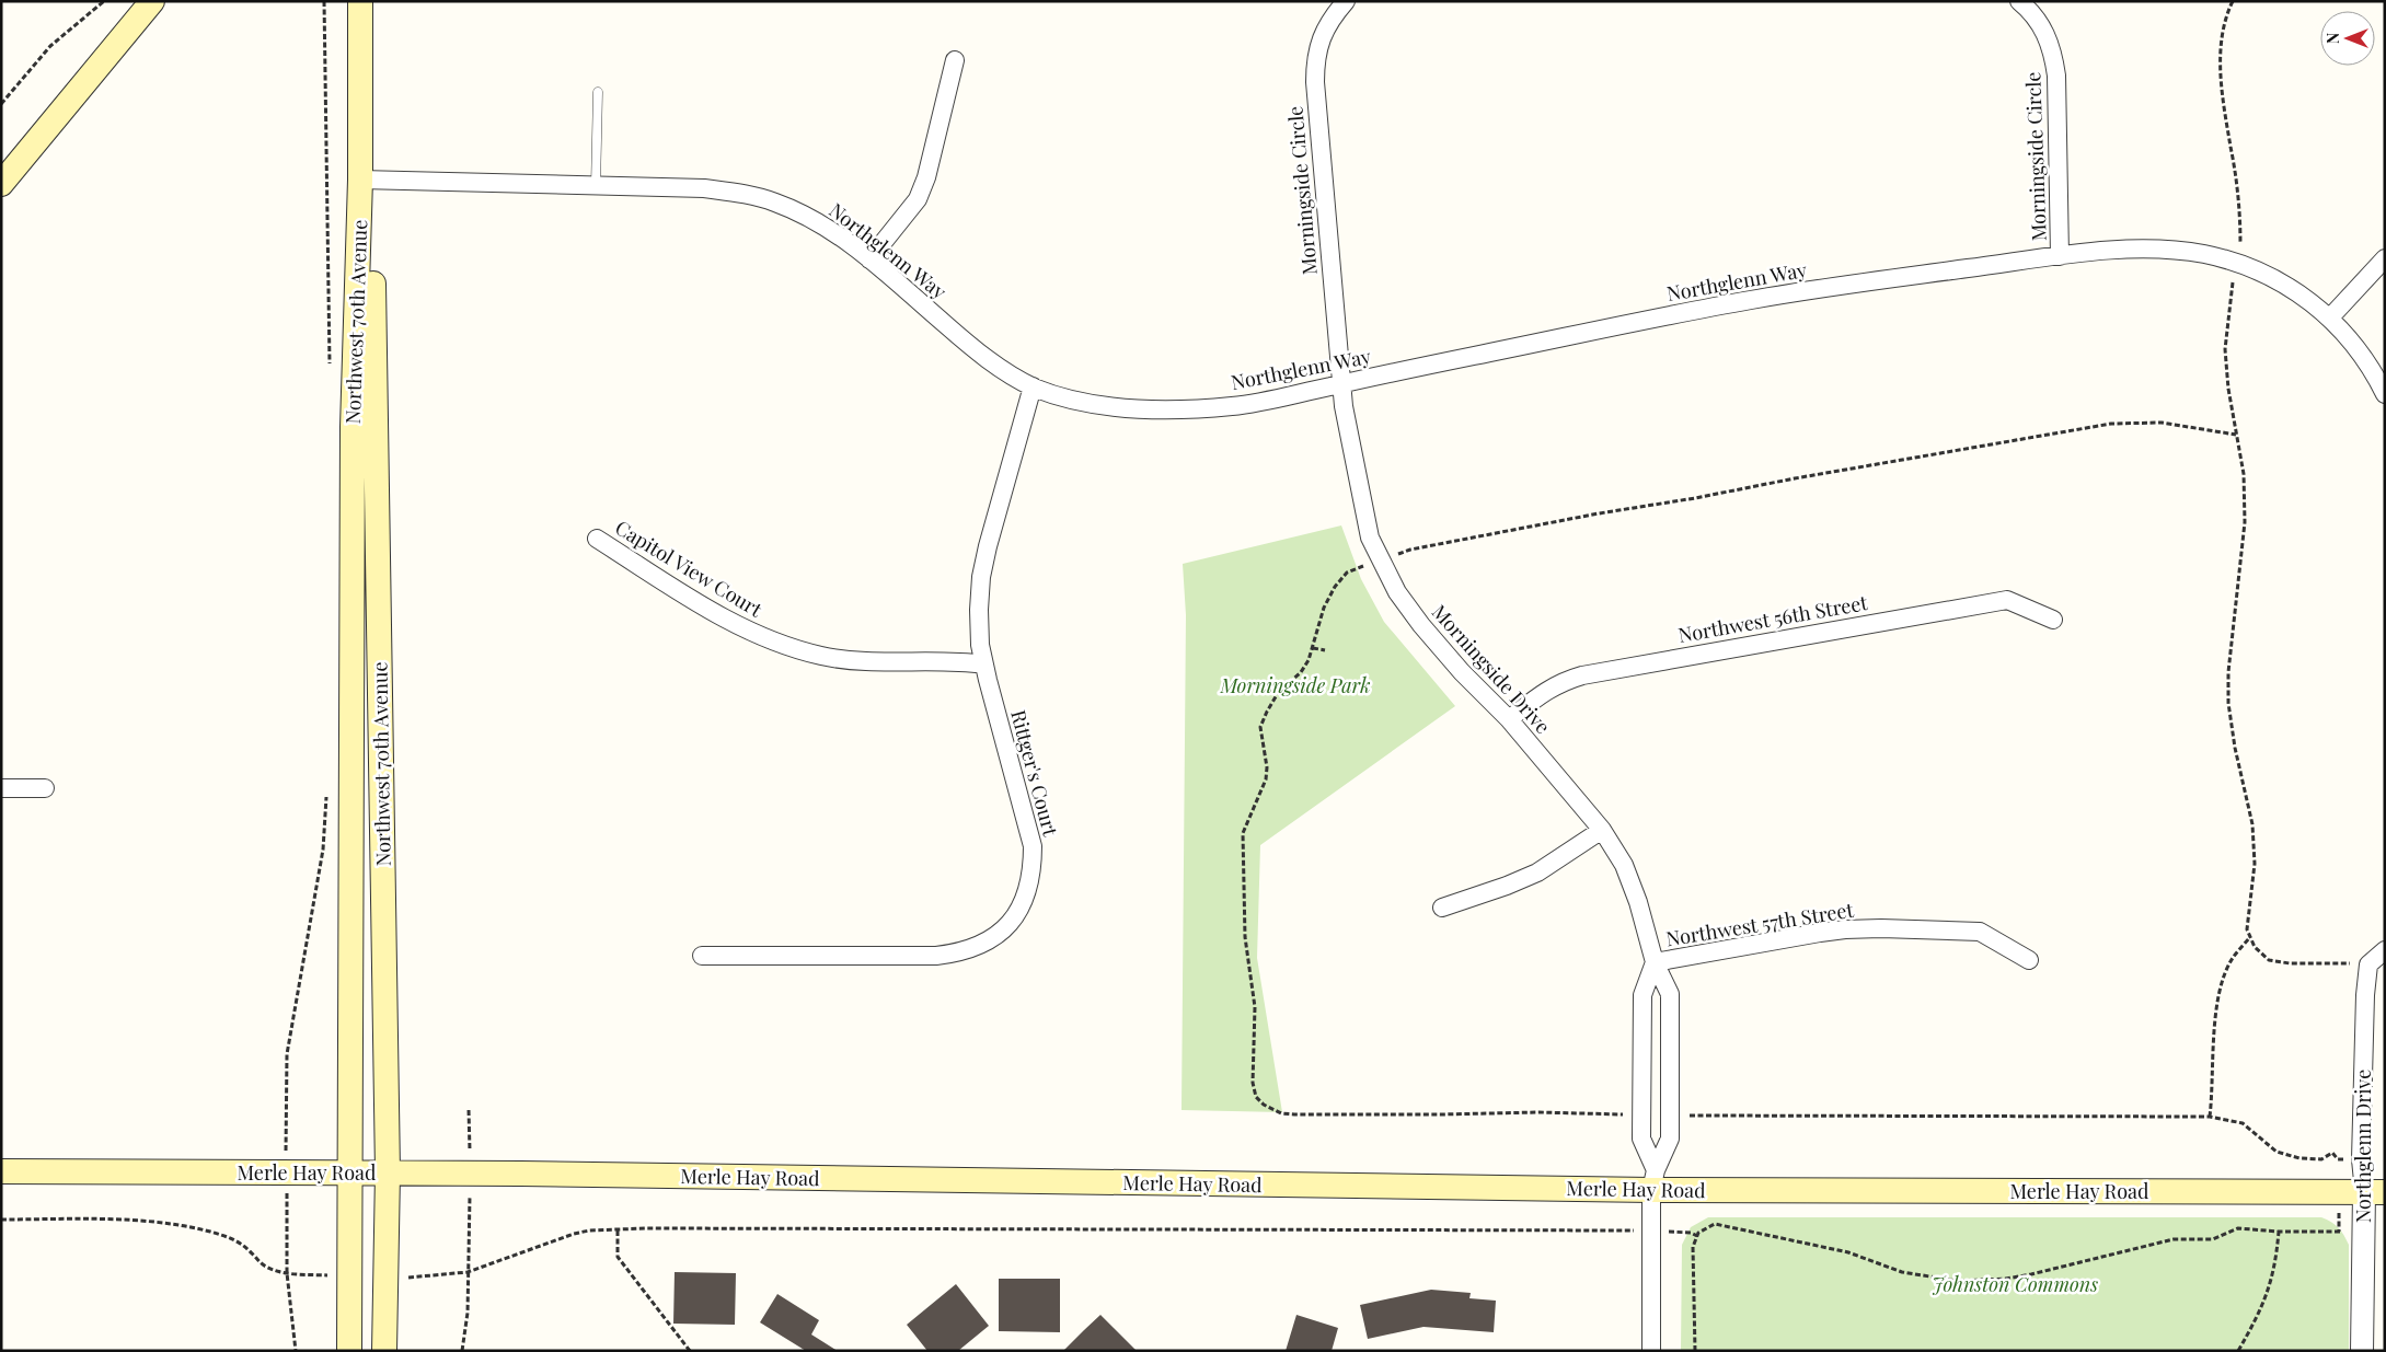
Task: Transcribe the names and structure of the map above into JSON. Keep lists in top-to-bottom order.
{
  "streets": {
    "main road": ["Northwest 70th Avenue", "Merle Hay Road"],
    "street": [
      "Morningside Circle",
      "Northglenn Way",
      "Capitol View Court",
      "Northwest 56th Street",
      "Morningside Drive",
      "Rittger's Court",
      "Northwest 57th Street",
      "Northglenn Drive"
    ]
  },
  "crossings": [
    ["Morningside Circle", "Northglenn Way"],
    ["Morningside Circle", "Morningside Drive"],
    ["Northglenn Way", "Northwest 70th Avenue"],
    ["Northglenn Way", "Morningside Drive"],
    ["Northglenn Way", "Rittger's Court"],
    ["Northwest 70th Avenue", "Merle Hay Road"],
    ["Capitol View Court", "Rittger's Court"],
    ["Northwest 56th Street", "Morningside Drive"],
    ["Morningside Drive", "Northwest 57th Street"],
    ["Morningside Drive", "Merle Hay Road"],
    ["Northglenn Drive", "Merle Hay Road"]
  ],
  "parks": ["Morningside Park", "Johnston Commons"],
  "north": "left"
}
